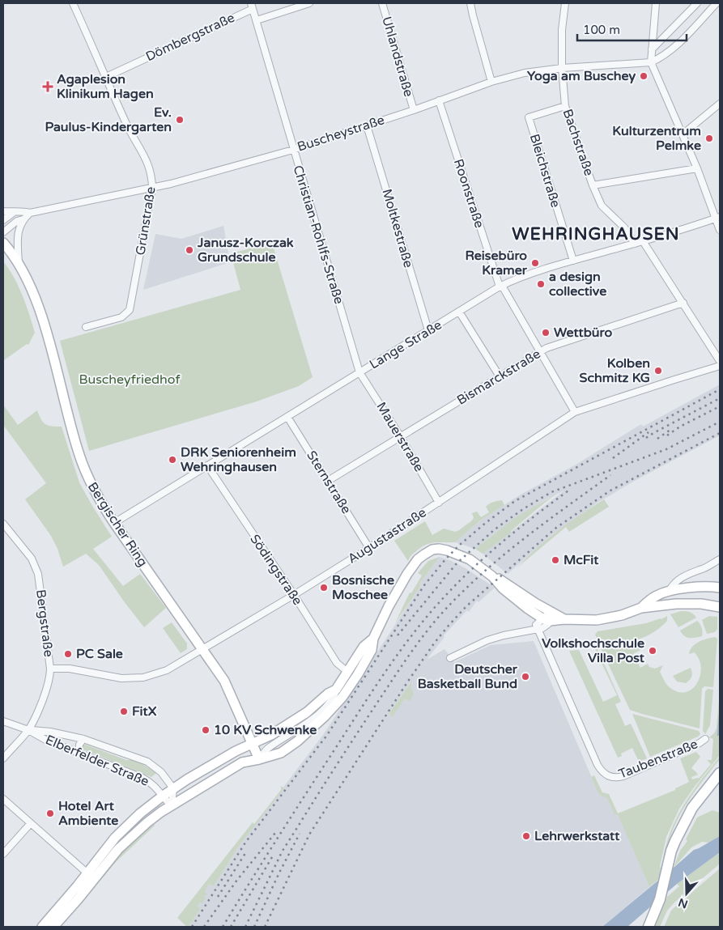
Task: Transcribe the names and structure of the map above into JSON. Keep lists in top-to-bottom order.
{
  "streets": {
    "main road": ["Bergischer Ring", "Elberfelder Straße"],
    "street": [
      "Dömbergstraße",
      "Uhlandstraße",
      "Buscheystraße",
      "Bachstraße",
      "Bleichstraße",
      "Roonstraße",
      "Grünstraße",
      "Moltkestraße",
      "Christian-Rohlfs-Straße",
      "Lange Straße",
      "Bismarckstraße",
      "Mauerstraße",
      "Sternstraße",
      "Augustastraße",
      "Södingstraße",
      "Bergstraße",
      "Taubenstraße"
    ]
  },
  "crossings": [
    ["Dömbergstraße", "Grünstraße"],
    ["Dömbergstraße", "Christian-Rohlfs-Straße"],
    ["Uhlandstraße", "Buscheystraße"],
    ["Buscheystraße", "Bachstraße"],
    ["Buscheystraße", "Roonstraße"],
    ["Buscheystraße", "Grünstraße"],
    ["Buscheystraße", "Moltkestraße"],
    ["Buscheystraße", "Christian-Rohlfs-Straße"],
    ["Bachstraße", "Bleichstraße"],
    ["Bachstraße", "Lange Straße"],
    ["Bleichstraße", "Lange Straße"],
    ["Roonstraße", "Lange Straße"],
    ["Roonstraße", "Bismarckstraße"],
    ["Roonstraße", "Augustastraße"],
    ["Moltkestraße", "Lange Straße"],
    ["Christian-Rohlfs-Straße", "Lange Straße"],
    ["Christian-Rohlfs-Straße", "Mauerstraße"],
    ["Lange Straße", "Mauerstraße"],
    ["Lange Straße", "Sternstraße"],
    ["Lange Straße", "Bergischer Ring"],
    ["Lange Straße", "Södingstraße"],
    ["Bismarckstraße", "Mauerstraße"],
    ["Bismarckstraße", "Sternstraße"],
    ["Mauerstraße", "Augustastraße"],
    ["Sternstraße", "Augustastraße"],
    ["Bergischer Ring", "Augustastraße"],
    ["Bergischer Ring", "Elberfelder Straße"],
    ["Augustastraße", "Södingstraße"],
    ["Augustastraße", "Bergstraße"],
    ["Bergstraße", "Elberfelder Straße"]
  ],
  "districts": ["WEHRINGHAUSEN"],
  "parks": ["Buscheyfriedhof"],
  "places": {
    "other": [
      "Yoga am Buschey",
      "Ev. Paulus-Kindergarten",
      "Kulturzentrum Pelmke",
      "Janusz-Korczak Grundschule",
      "Reisebüro Kramer",
      "a design collective",
      "Wettbüro",
      "Kolben Schmitz KG",
      "DRK Seniorenheim Wehringhausen",
      "McFit",
      "Bosnische Moschee",
      "Volkshochschule Villa Post",
      "PC Sale",
      "Deutscher Basketball Bund",
      "FitX",
      "10 KV Schwenke",
      "Hotel Art Ambiente",
      "Lehrwerkstatt"
    ],
    "health": ["Agaplesion Klinikum Hagen"]
  },
  "scale_bar": "100 m",
  "north": "bottom"
}
